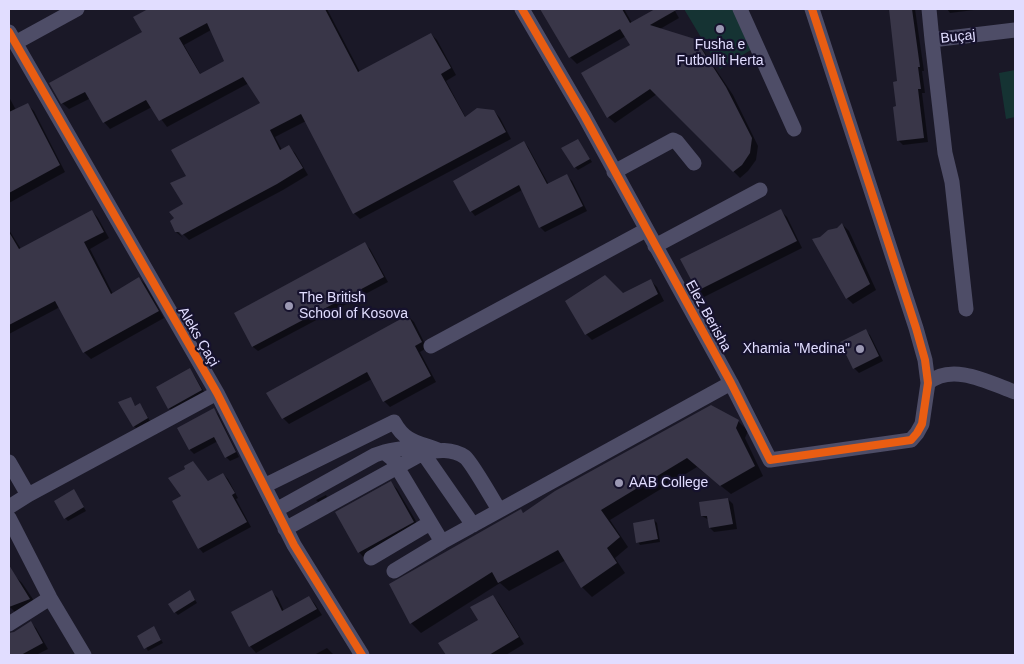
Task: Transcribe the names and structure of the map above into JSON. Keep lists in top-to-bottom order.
{
  "streets": {
    "street": ["Buçaj", "Elez Berisha", "Aleks Çaçi"]
  },
  "places": [
    "Fusha e Futbollit Herta",
    "The British School of Kosova",
    "Xhamia \"Medina\"",
    "AAB College"
  ]
}
